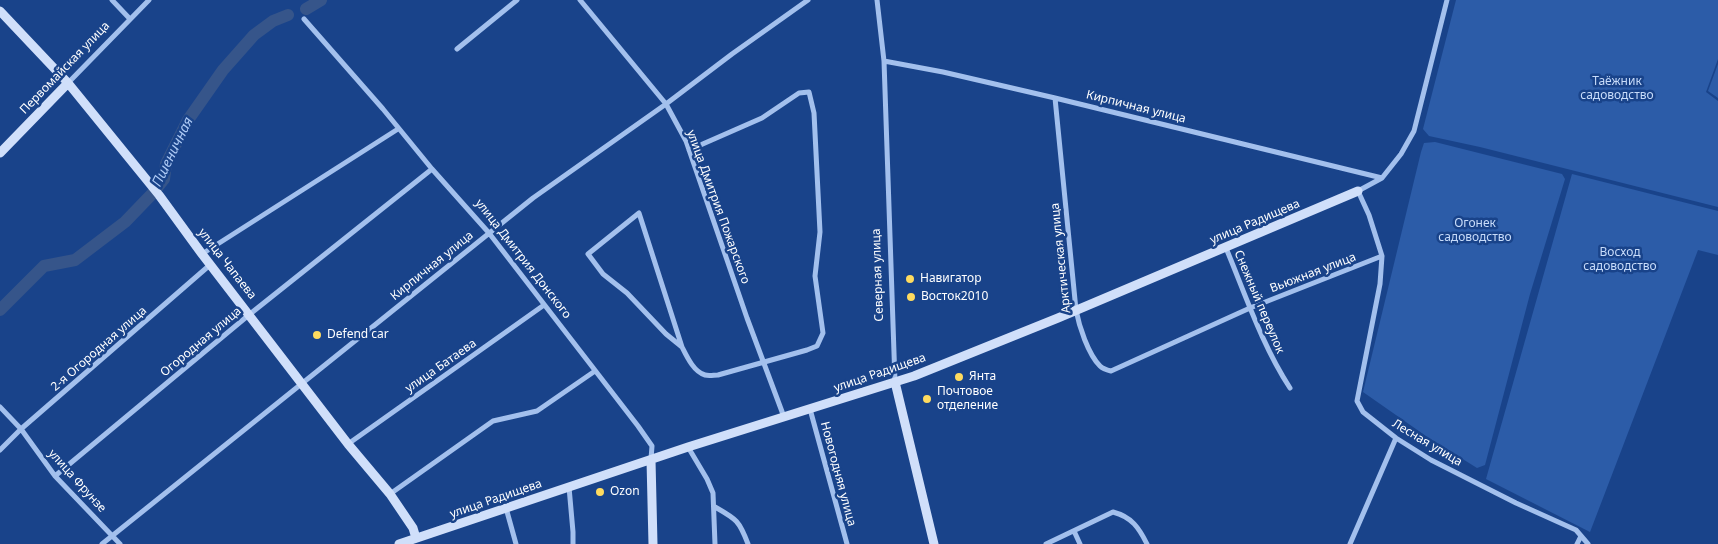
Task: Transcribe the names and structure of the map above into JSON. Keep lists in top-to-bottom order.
{
  "streets": {
    "main road": [
      "Первомайская улица",
      "улица Радищева",
      "улица Дмитрия Донского",
      "улица Чапаева",
      "Северная улица"
    ],
    "street": [
      "Кирпичная улица",
      "улица Дмитрия Пожарского",
      "Арктическая улица",
      "Вьюжная улица",
      "Снежный переулок",
      "Огородная улица",
      "2-я Огородная улица",
      "улица Батаева",
      "Лесная улица",
      "Новогодняя улица",
      "улица Фрунзе"
    ]
  },
  "crossings": [
    ["Первомайская улица", "улица Чапаева"],
    ["Кирпичная улица", "улица Дмитрия Пожарского"],
    ["Кирпичная улица", "Арктическая улица"],
    ["Кирпичная улица", "улица Дмитрия Донского"],
    ["Кирпичная улица", "улица Чапаева"],
    ["Кирпичная улица", "Северная улица"],
    ["Кирпичная улица", "улица Фрунзе"],
    ["улица Дмитрия Пожарского", "улица Радищева"],
    ["улица Радищева", "Арктическая улица"],
    ["улица Радищева", "улица Дмитрия Донского"],
    ["улица Радищева", "улица Чапаева"],
    ["улица Радищева", "Северная улица"],
    ["улица Радищева", "Снежный переулок"],
    ["улица Радищева", "Лесная улица"],
    ["улица Радищева", "Новогодняя улица"],
    ["Арктическая улица", "Вьюжная улица"],
    ["Арктическая улица", "Снежный переулок"],
    ["улица Дмитрия Донского", "Огородная улица"],
    ["улица Дмитрия Донского", "улица Батаева"],
    ["улица Чапаева", "Огородная улица"],
    ["улица Чапаева", "2-я Огородная улица"],
    ["улица Чапаева", "улица Батаева"],
    ["Вьюжная улица", "Снежный переулок"],
    ["Вьюжная улица", "Лесная улица"],
    ["Огородная улица", "улица Фрунзе"],
    ["2-я Огородная улица", "улица Фрунзе"]
  ],
  "water": ["Пшеничная"],
  "parks": ["Таёжник садоводство", "Огонек садоводство", "Восход садоводство"],
  "places": [
    "Навигатор",
    "Восток2010",
    "Defend car",
    "Янта",
    "Почтовое отделение",
    "Ozon"
  ]
}
